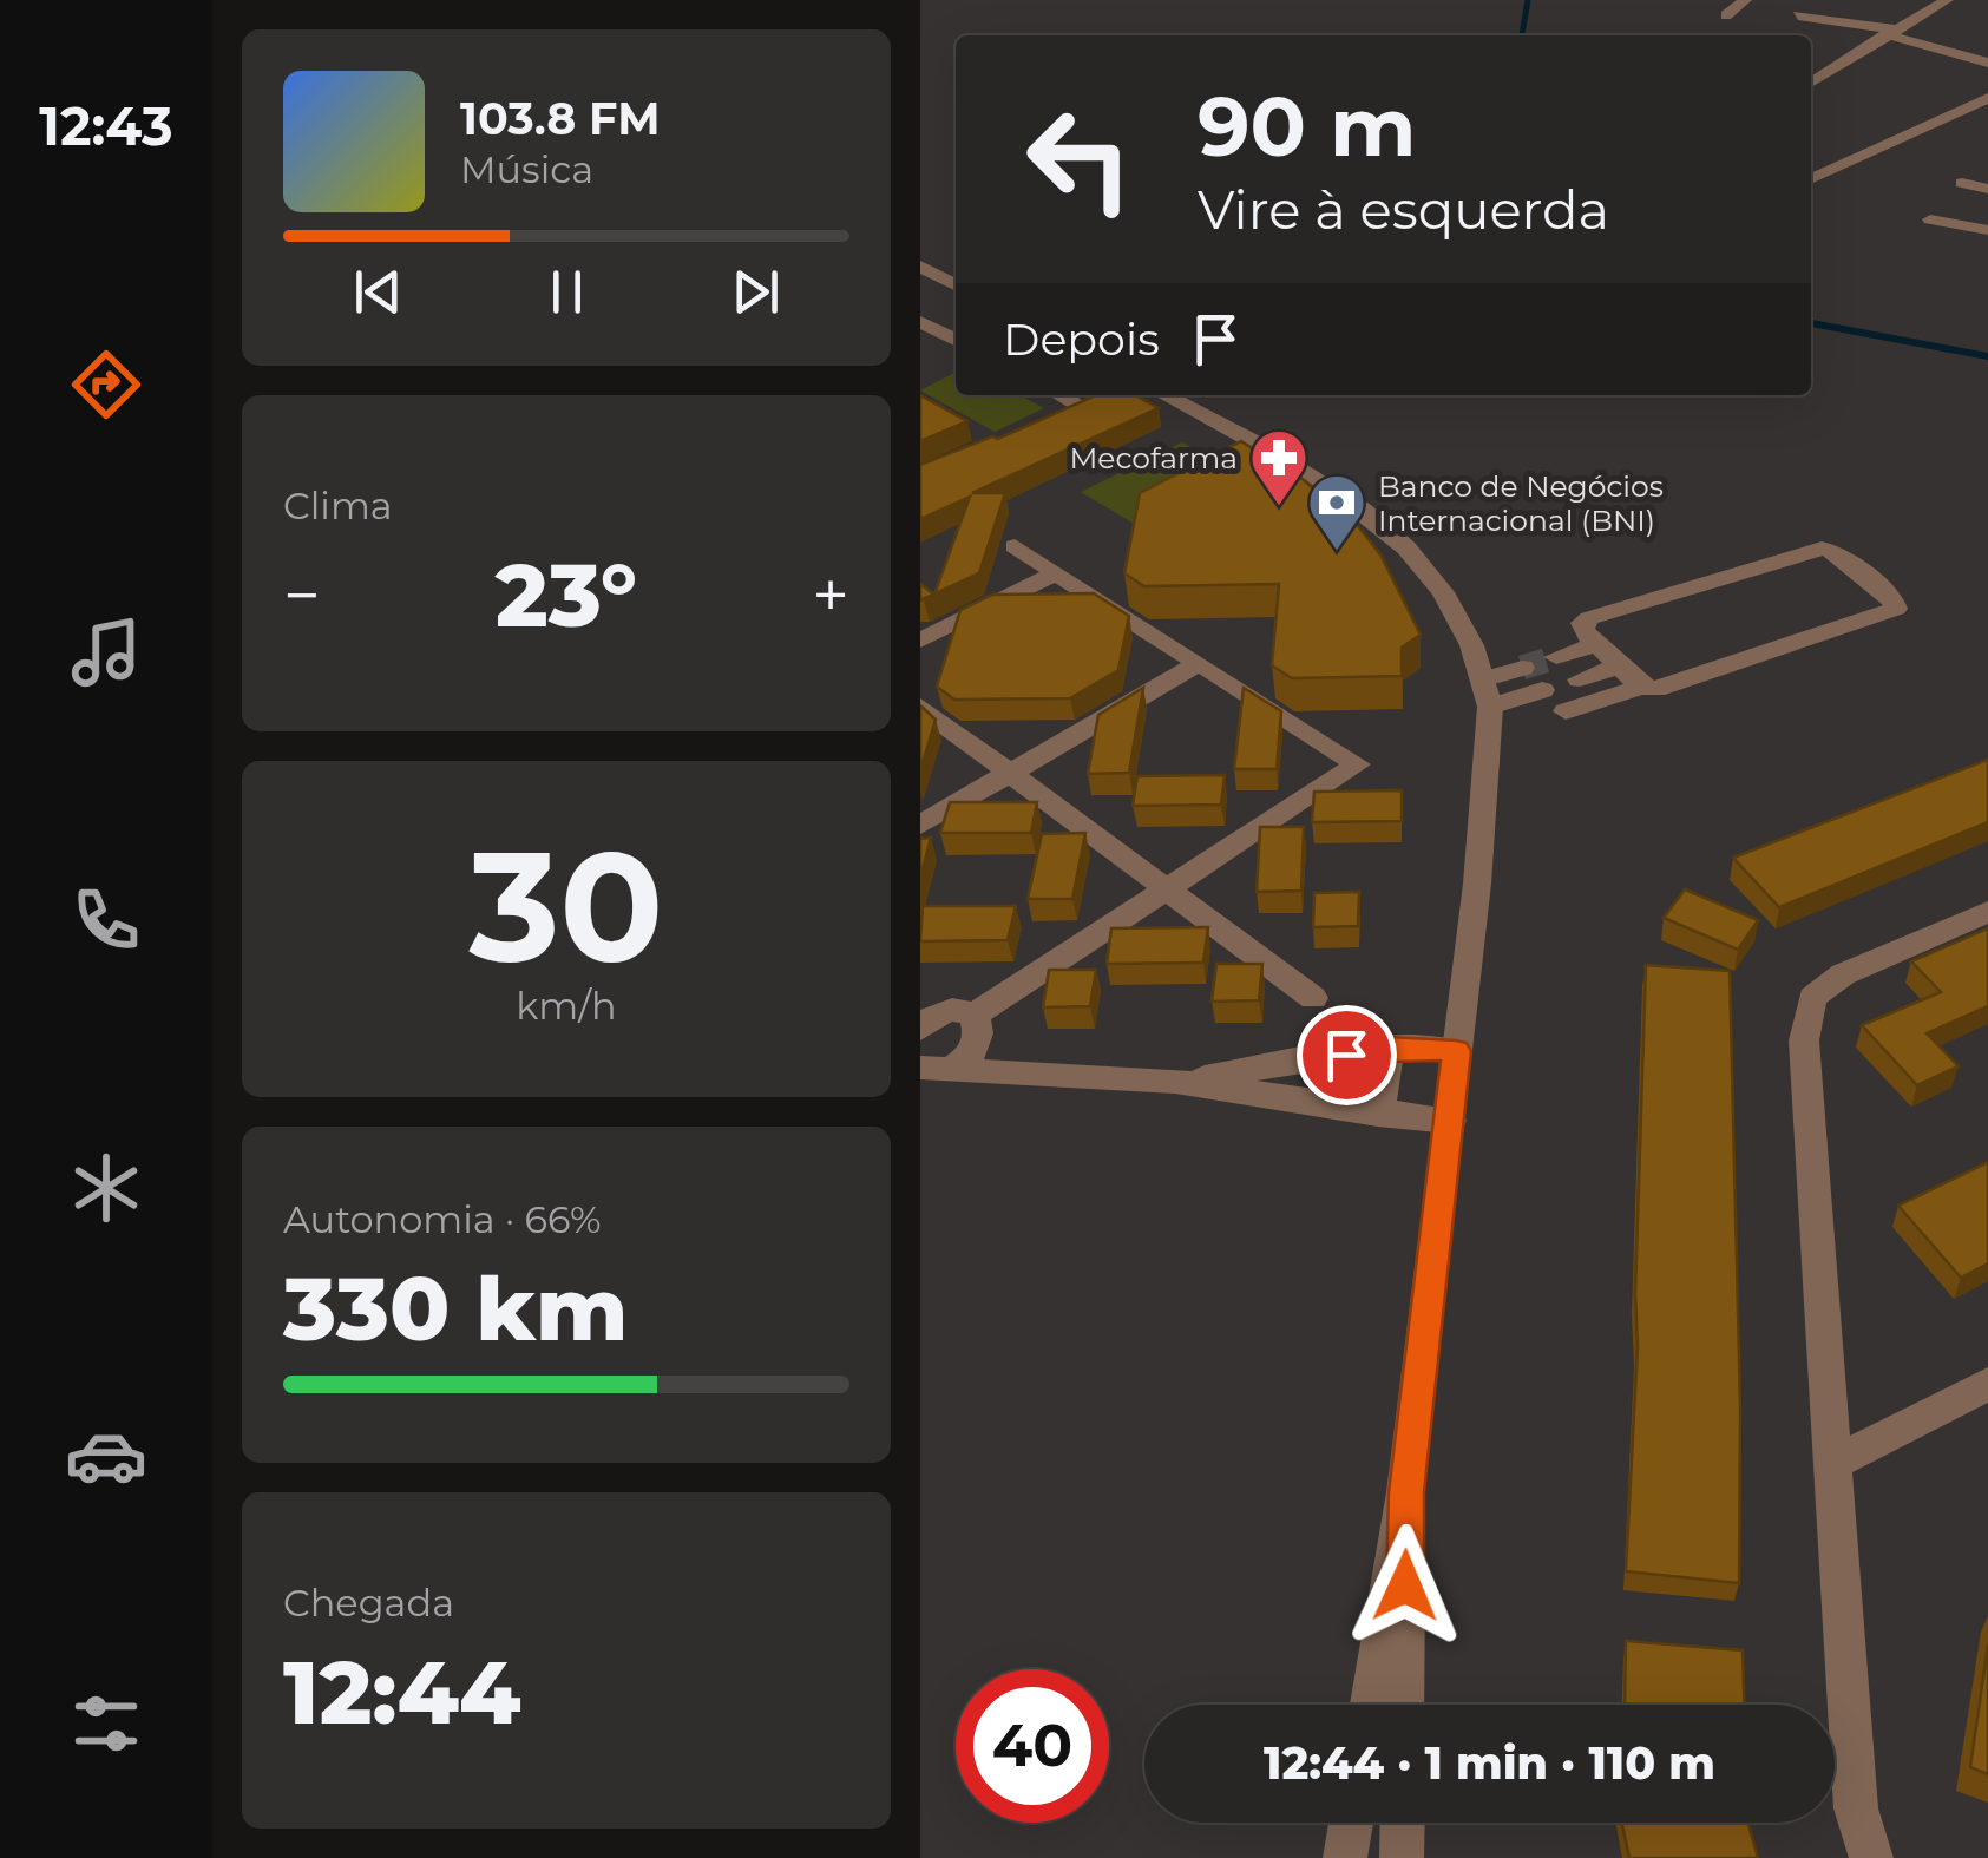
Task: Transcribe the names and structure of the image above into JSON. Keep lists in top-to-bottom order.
{
  "places": {
    "pharmacy": ["Mecofarma"],
    "bank": ["Banco de Negócios Internacional (BNI)"]
  },
  "page": {
    "tabs": "12:43",
    "turn": ["90 m", "Vire à esquerda"],
    "song": ["103.8 FM", "Música"],
    "then": "Depois",
    "tile": [
      "Clima",
      ["30", "km/h"],
      ["Autonomia · 66%", "330 km"],
      ["Chegada", "12:44"]
    ],
    "heat": ["−", "23°", "+"],
    "limit": "40",
    "trip": "12:44 · 1 min · 110 m"
  }
}
